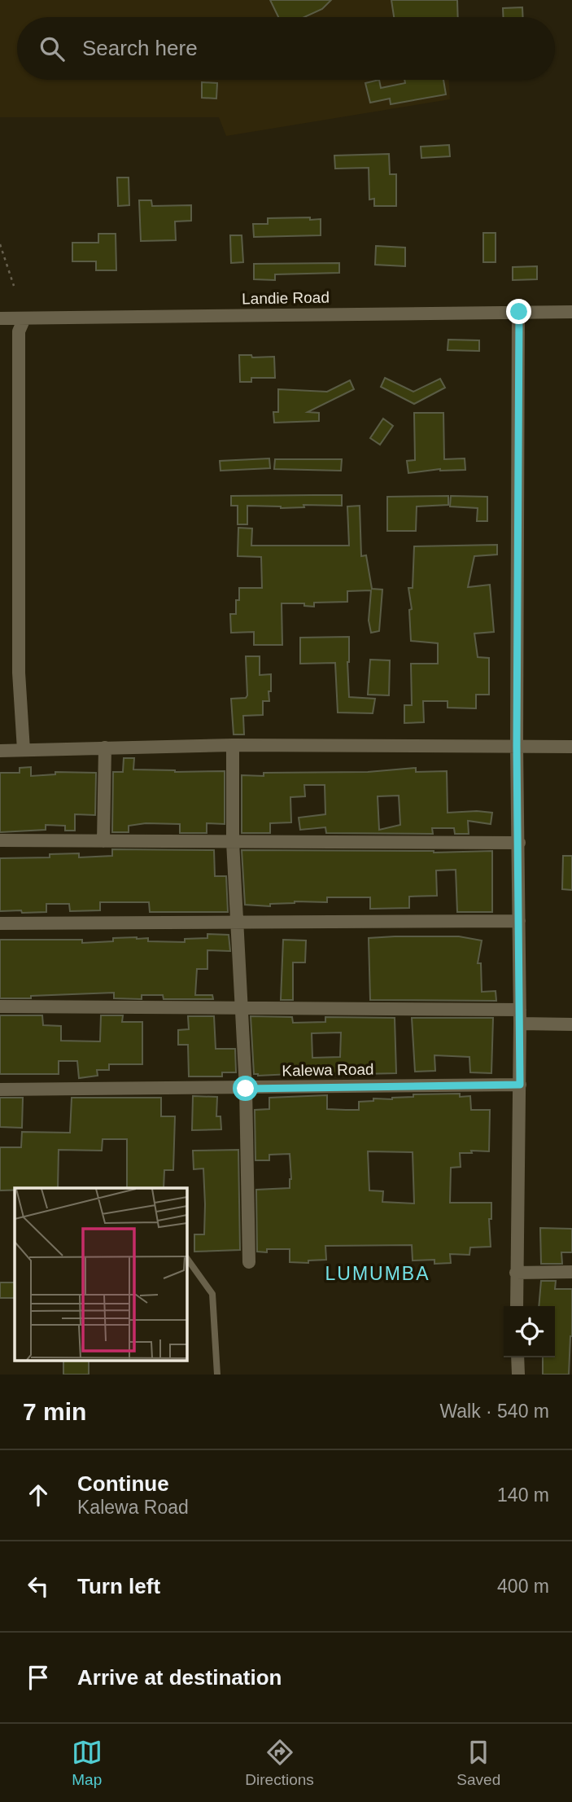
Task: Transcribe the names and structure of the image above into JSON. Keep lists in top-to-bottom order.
{
  "streets": {
    "street": ["Landie Road", "Kalewa Road"]
  },
  "districts": ["LUMUMBA"],
  "page": {
    "search": "Search here",
    "heading": ["7 min", "Walk · 540 m"],
    "list": [
      ["Continue", "Kalewa Road", "140 m"],
      ["Turn left", "400 m"],
      "Arrive at destination"
    ],
    "nav": ["Map", "Directions", "Saved"]
  }
}
